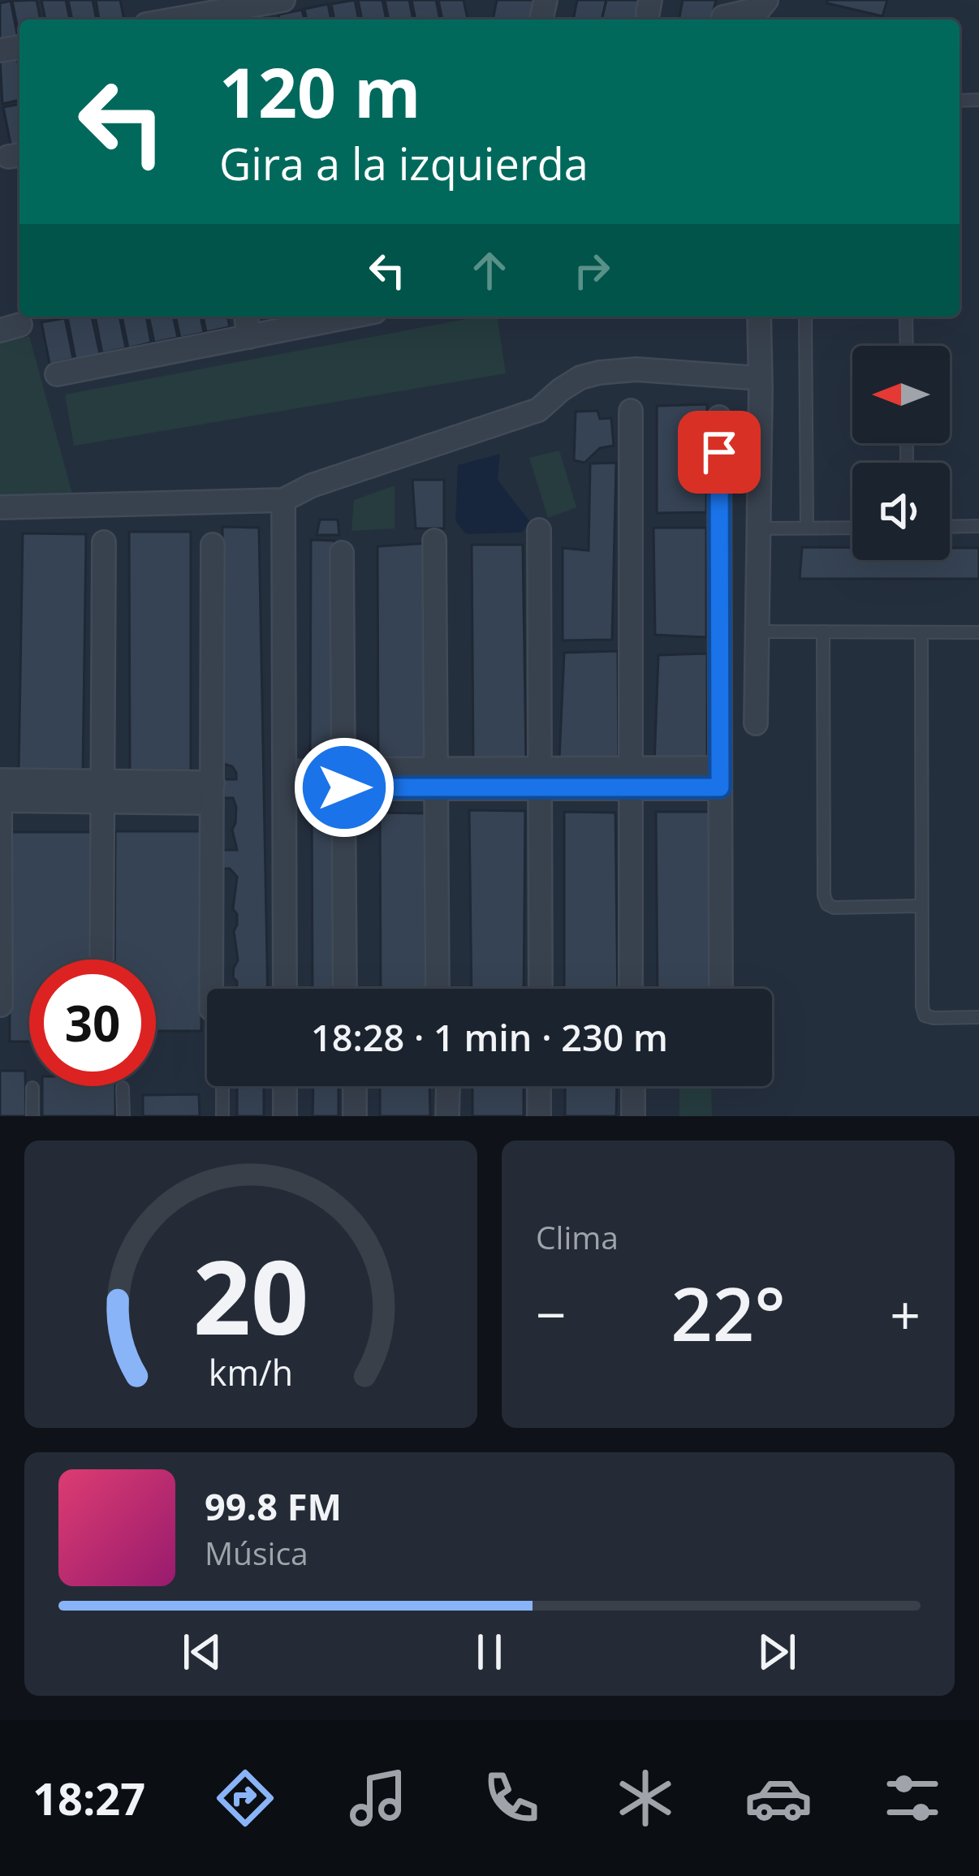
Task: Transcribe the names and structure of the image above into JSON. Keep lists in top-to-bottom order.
{
  "north": "left",
  "page": {
    "turn": ["120 m", "Gira a la izquierda"],
    "limit": "30",
    "trip": "18:28 · 1 min · 230 m",
    "tile": "Clima",
    "heat": ["−", "22°", "+"],
    "song": ["99.8 FM", "Música"],
    "tabs": "18:27",
    "gauge": ["20", "km/h"]
  }
}
